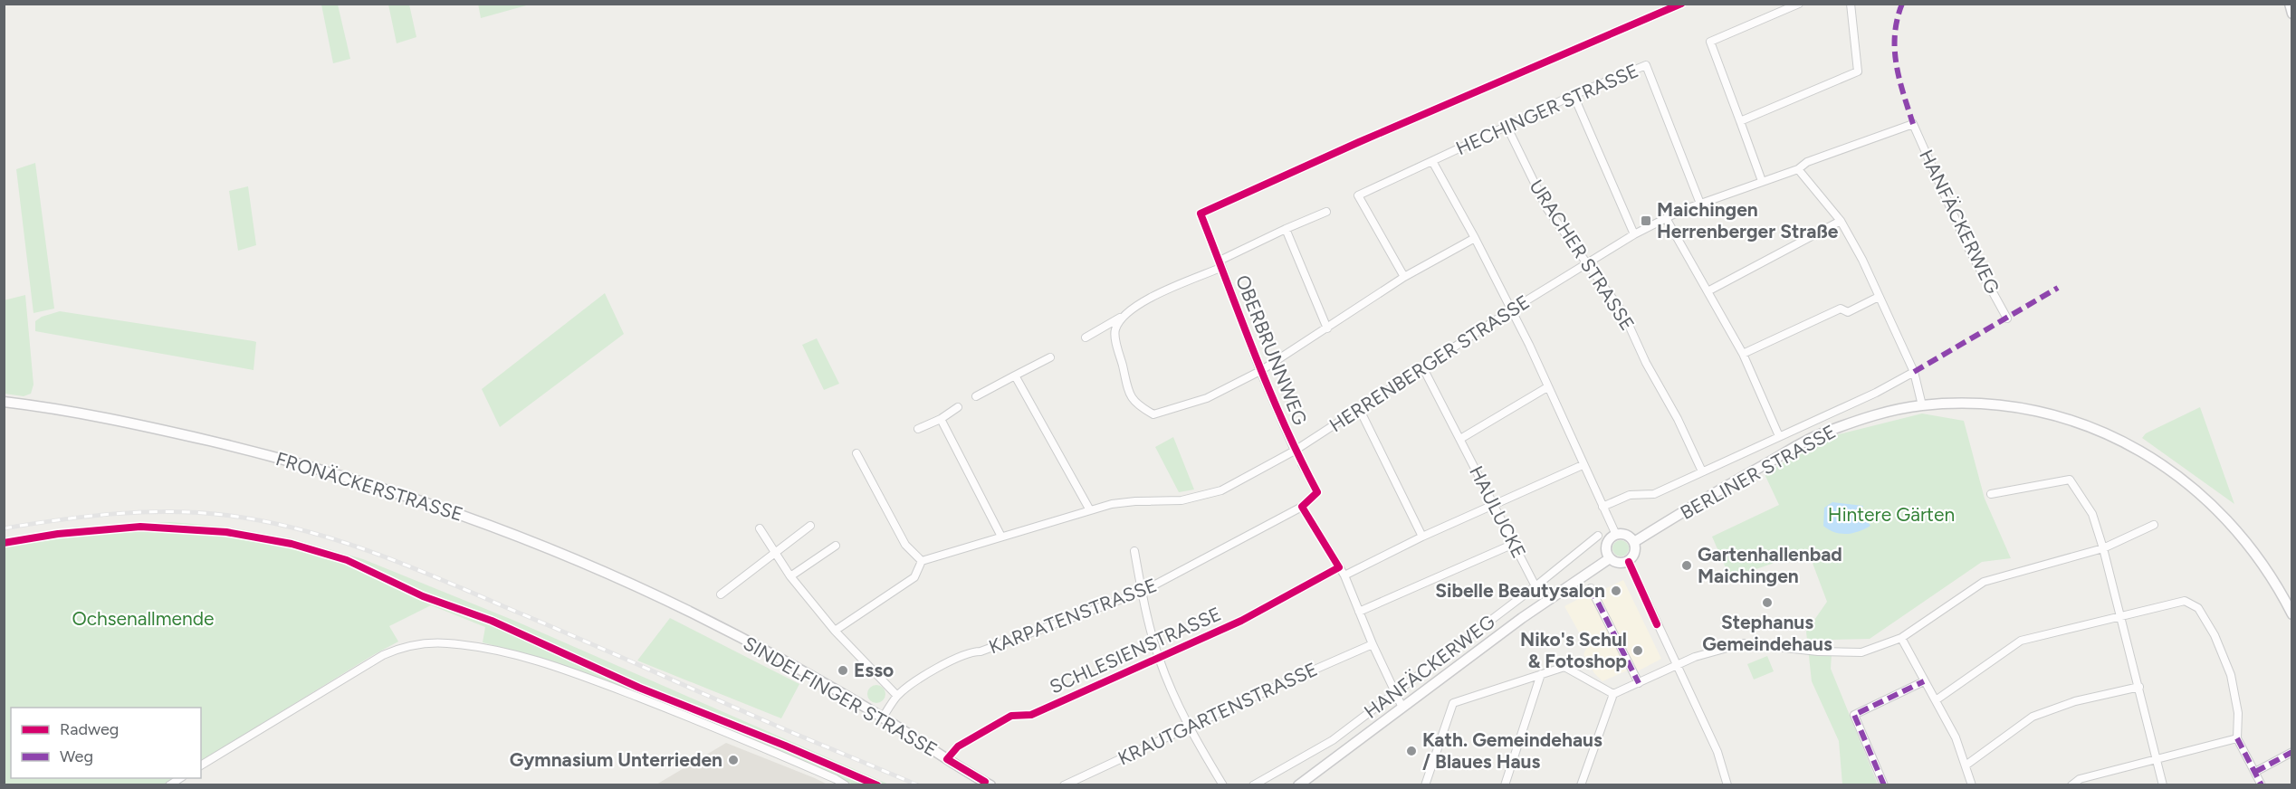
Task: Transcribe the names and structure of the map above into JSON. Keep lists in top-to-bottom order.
{
  "streets": {
    "main road": ["BERLINER STRASSE", "FRONÄCKERSTRASSE", "SINDELFINGER STRASSE"],
    "street": [
      "HECHINGER STRASSE",
      "HANFÄCKERWEG",
      "URACHER STRASSE",
      "OBERBRUNNWEG",
      "HERRENBERGER STRASSE",
      "HAULUCKE",
      "KARPATENSTRASSE",
      "SCHLESIENSTRASSE",
      "KRAUTGARTENSTRASSE"
    ]
  },
  "crossings": [
    ["HECHINGER STRASSE", "URACHER STRASSE"],
    ["HECHINGER STRASSE", "HERRENBERGER STRASSE"],
    ["HANFÄCKERWEG", "HERRENBERGER STRASSE"],
    ["HANFÄCKERWEG", "HAULUCKE"],
    ["URACHER STRASSE", "HERRENBERGER STRASSE"],
    ["OBERBRUNNWEG", "HERRENBERGER STRASSE"],
    ["HERRENBERGER STRASSE", "HAULUCKE"],
    ["FRONÄCKERSTRASSE", "SINDELFINGER STRASSE"],
    ["KARPATENSTRASSE", "SINDELFINGER STRASSE"],
    ["SCHLESIENSTRASSE", "SINDELFINGER STRASSE"]
  ],
  "parks": ["Hintere Gärten", "Ochsenallmende"],
  "places": {
    "transit": ["Maichingen Herrenberger Straße"],
    "other": [
      "Gartenhallenbad Maichingen",
      "Sibelle Beautysalon",
      "Stephanus Gemeindehaus",
      "Niko's Schul & Fotoshop",
      "Esso",
      "Kath. Gemeindehaus / Blaues Haus",
      "Gymnasium Unterrieden"
    ]
  },
  "legend": ["Radweg", "Weg"]
}
